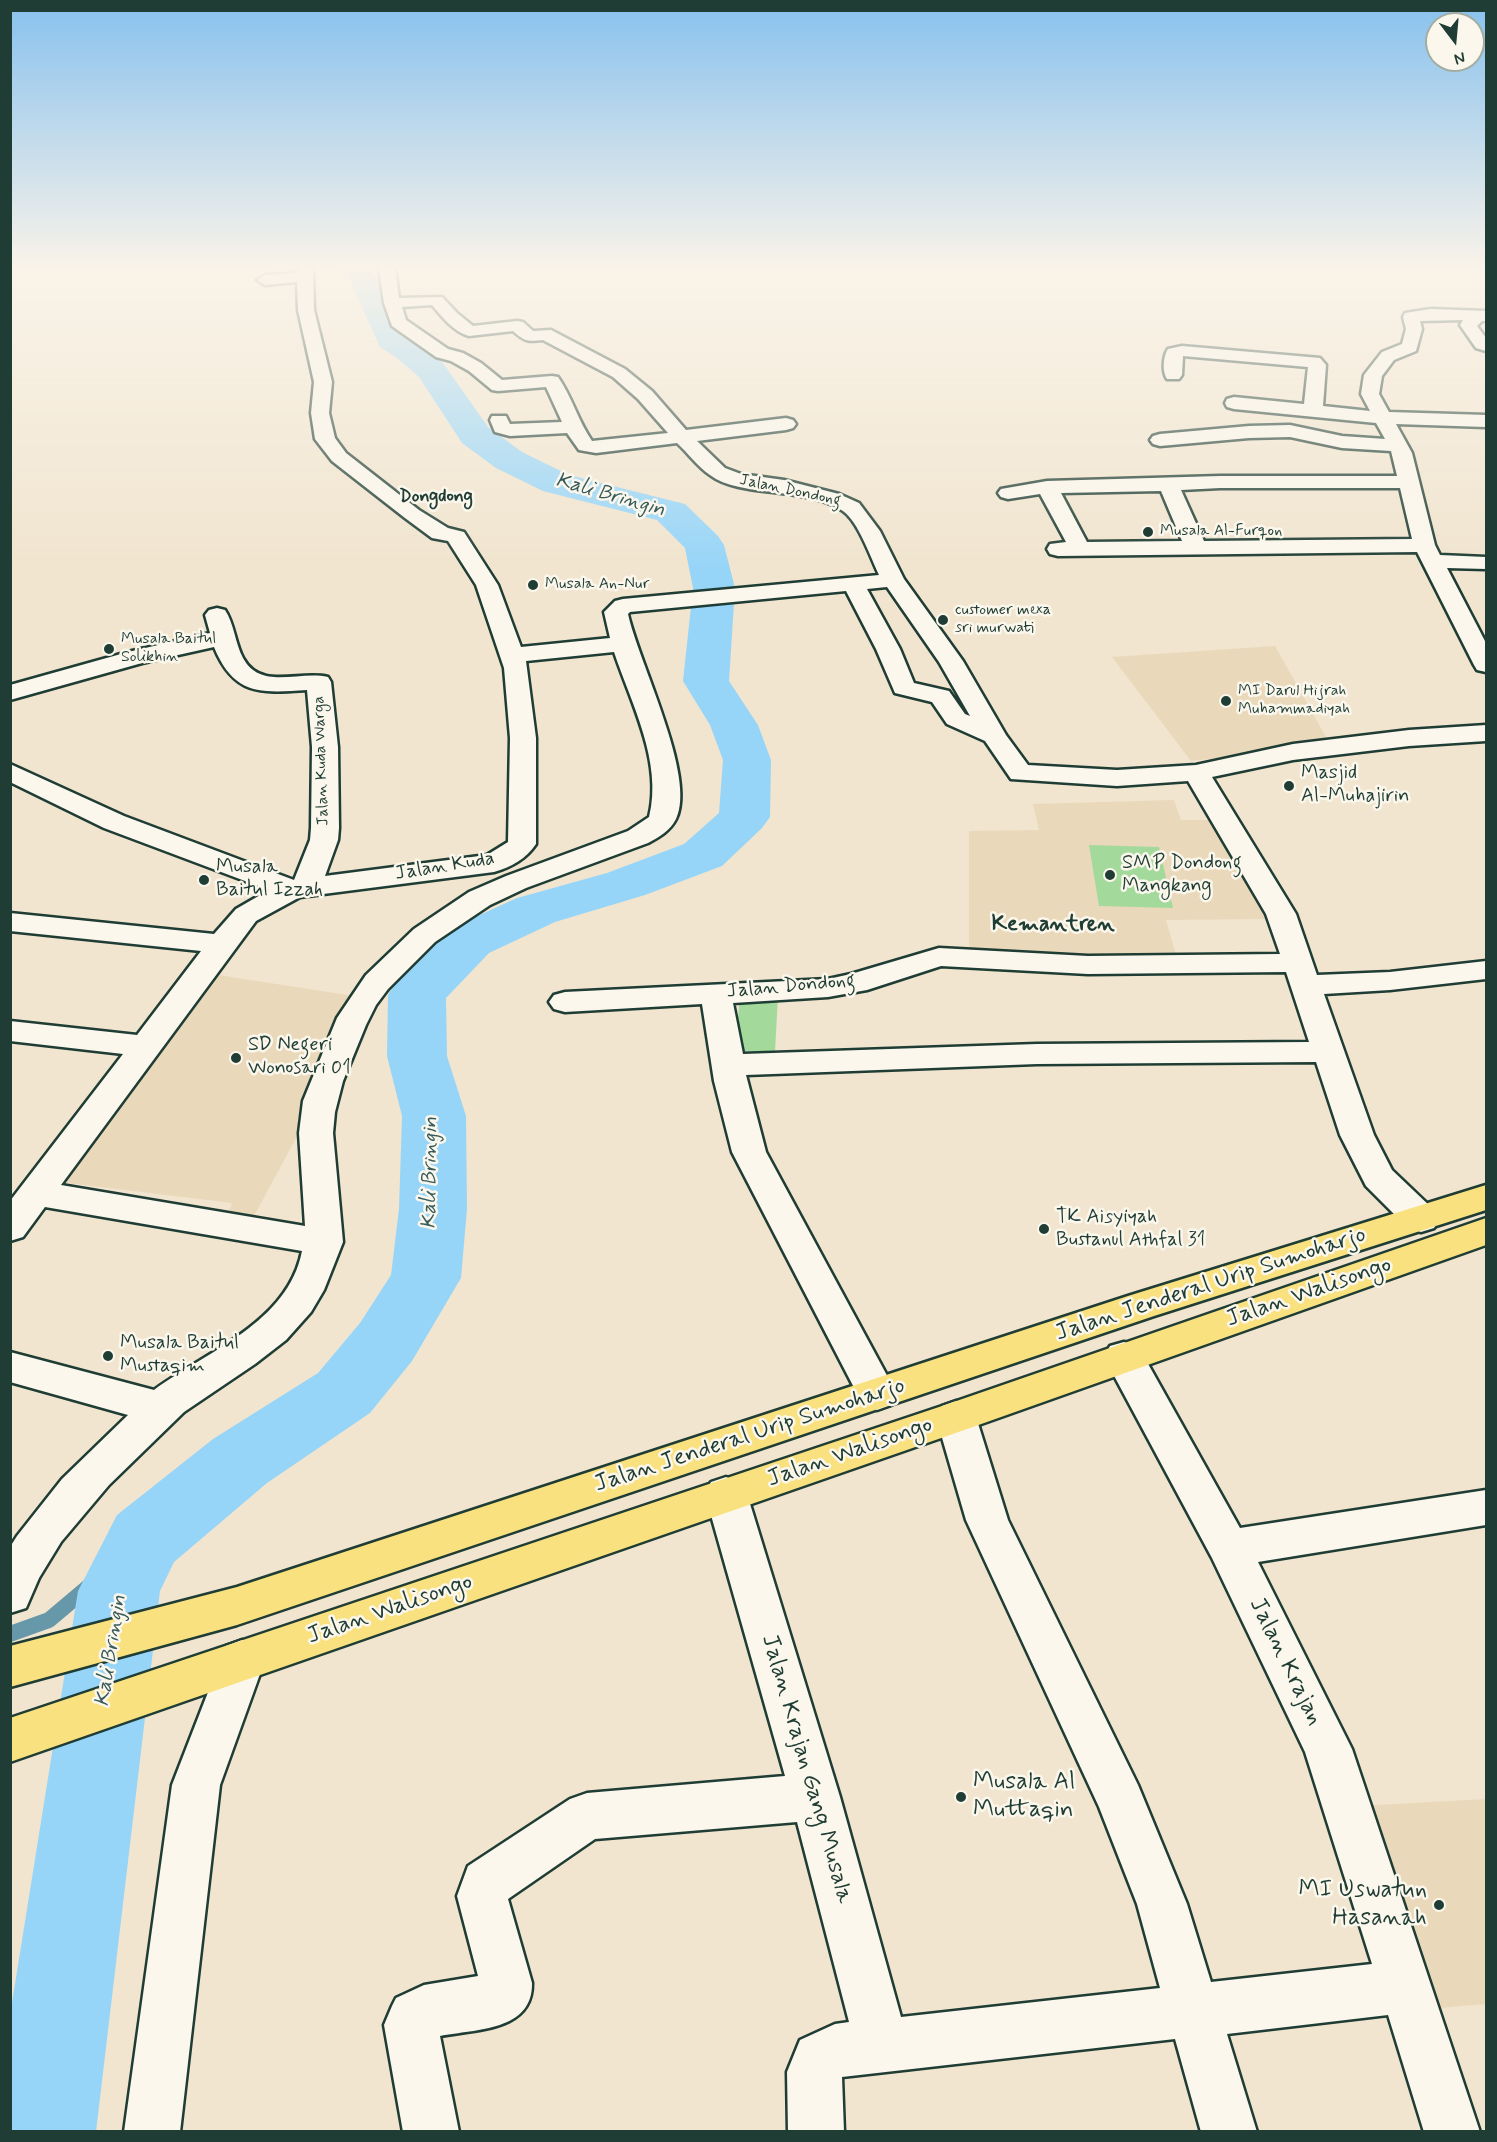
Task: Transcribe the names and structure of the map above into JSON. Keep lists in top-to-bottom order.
{
  "streets": {
    "highway": ["Jalan Jenderal Urip Sumoharjo", "Jalan Walisongo"],
    "street": [
      "Jalan Dondong",
      "Jalan Kuda Warga",
      "Jalan Kuda",
      "Jalan Krajan",
      "Jalan Krajan Gang Musala"
    ]
  },
  "crossings": [
    ["Jalan Dondong", "Jalan Jenderal Urip Sumoharjo"],
    ["Jalan Kuda Warga", "Jalan Kuda"],
    ["Jalan Walisongo", "Jalan Krajan"],
    ["Jalan Walisongo", "Jalan Krajan Gang Musala"]
  ],
  "districts": ["Dongdong", "Kemantren"],
  "water": ["Kali Bringin"],
  "places": [
    "Musala Al-Furqon",
    "Musala An-Nur",
    "customer mexa sri murwati",
    "Musala Baitul Solikhin",
    "MI Darul Hijrah Muhammadiyah",
    "Masjid Al-Muhajirin",
    "SMP Dondong Mangkang",
    "Musala Baitul Izzah",
    "SD Negeri Wonosari 01",
    "TK Aisyiyah Bustanul Athfal 31",
    "Musala Baitul Mustaqim",
    "Musala Al Muttaqin",
    "MI Uswatun Hasanah"
  ],
  "north": "bottom"
}
